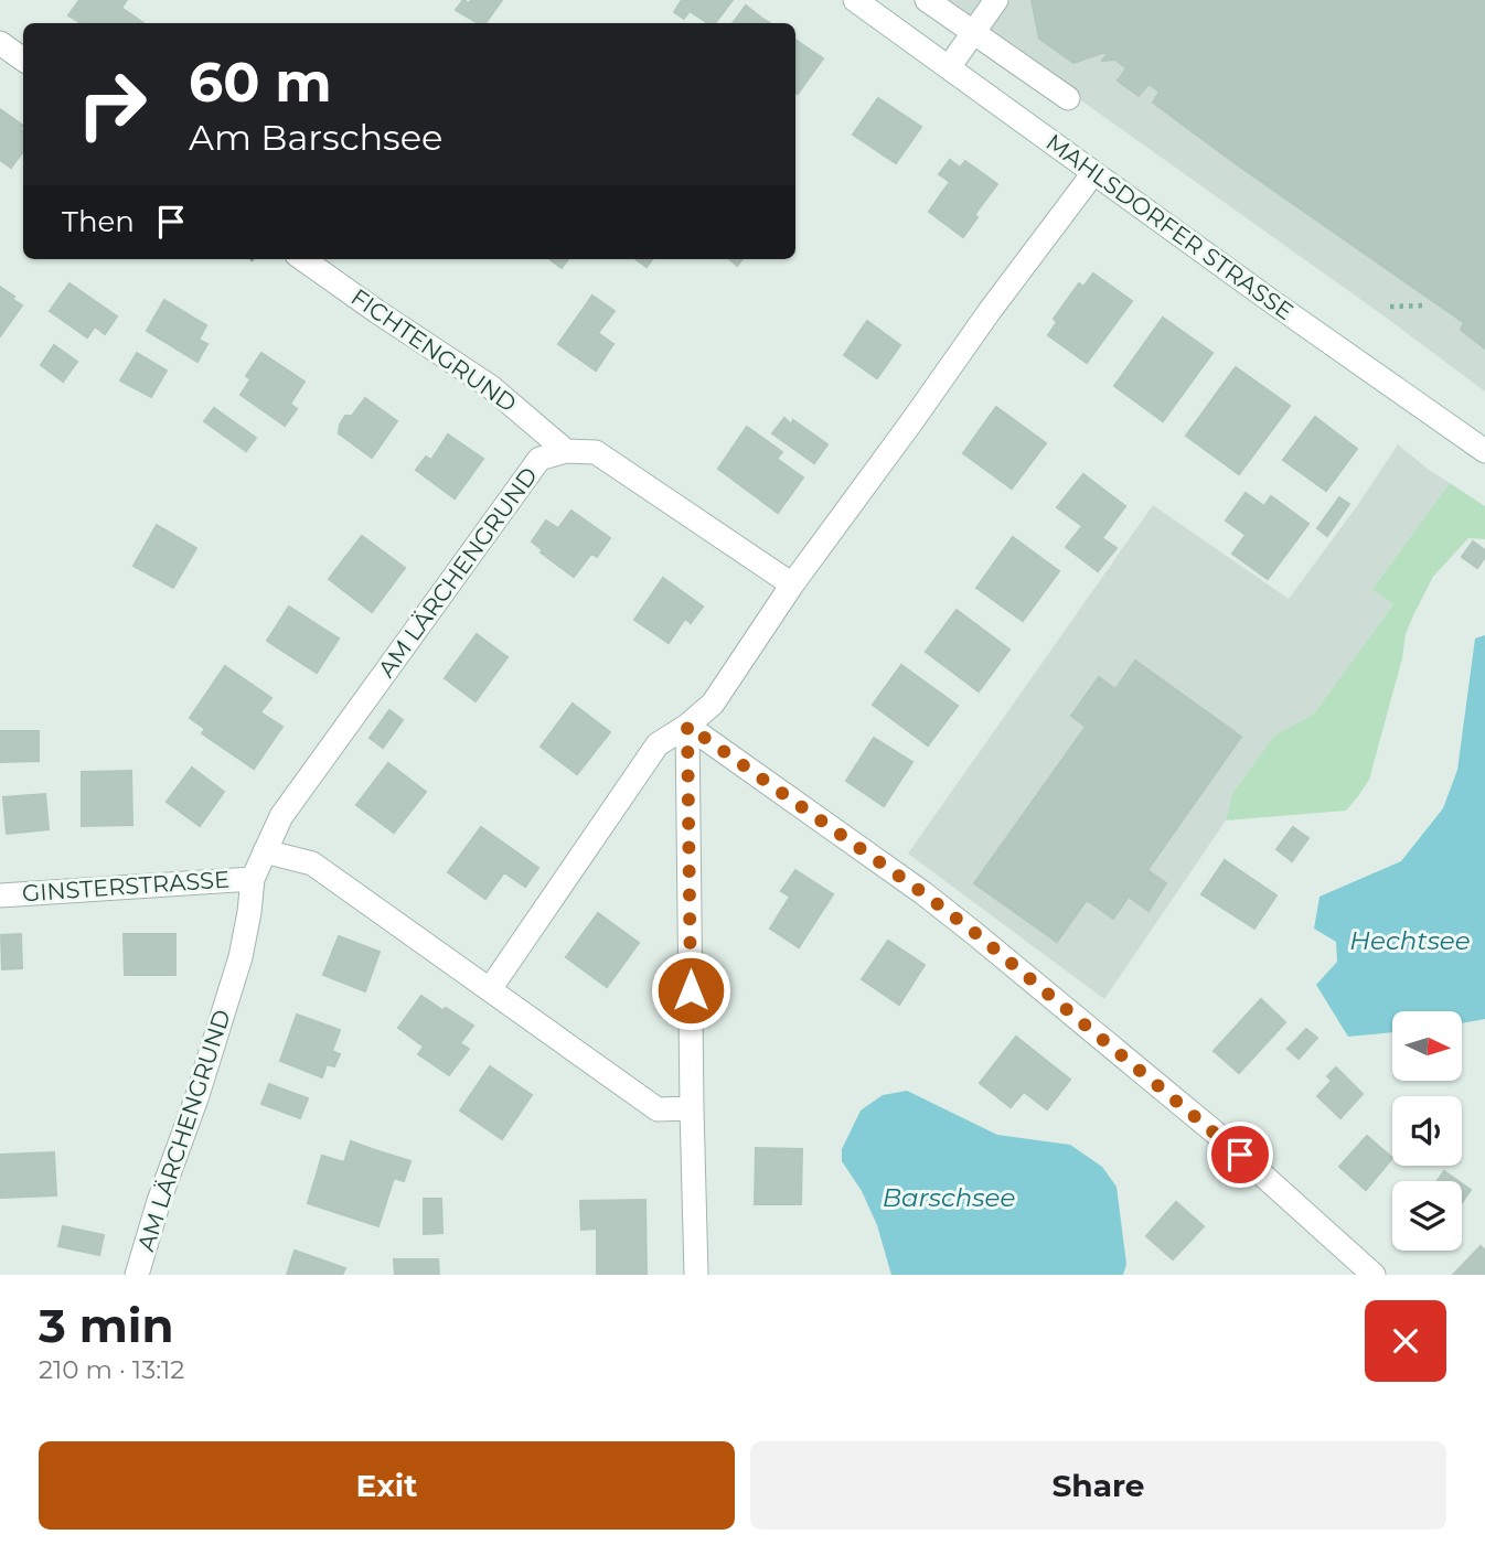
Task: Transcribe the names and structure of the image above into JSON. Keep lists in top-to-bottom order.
{
  "streets": {
    "street": [
      "MAHLSDORFER STRASSE",
      "FICHTENGRUND",
      "AM LÄRCHENGRUND",
      "GINSTERSTRASSE"
    ]
  },
  "crossings": [
    ["FICHTENGRUND", "AM LÄRCHENGRUND"],
    ["AM LÄRCHENGRUND", "GINSTERSTRASSE"]
  ],
  "water": ["Hechtsee", "Barschsee"],
  "north": "right",
  "page": {
    "turn": ["60 m", "Am Barschsee"],
    "then": "Then",
    "heading": ["3 min", "210 m · 13:12"],
    "buttons": ["Exit", "Share"]
  }
}
